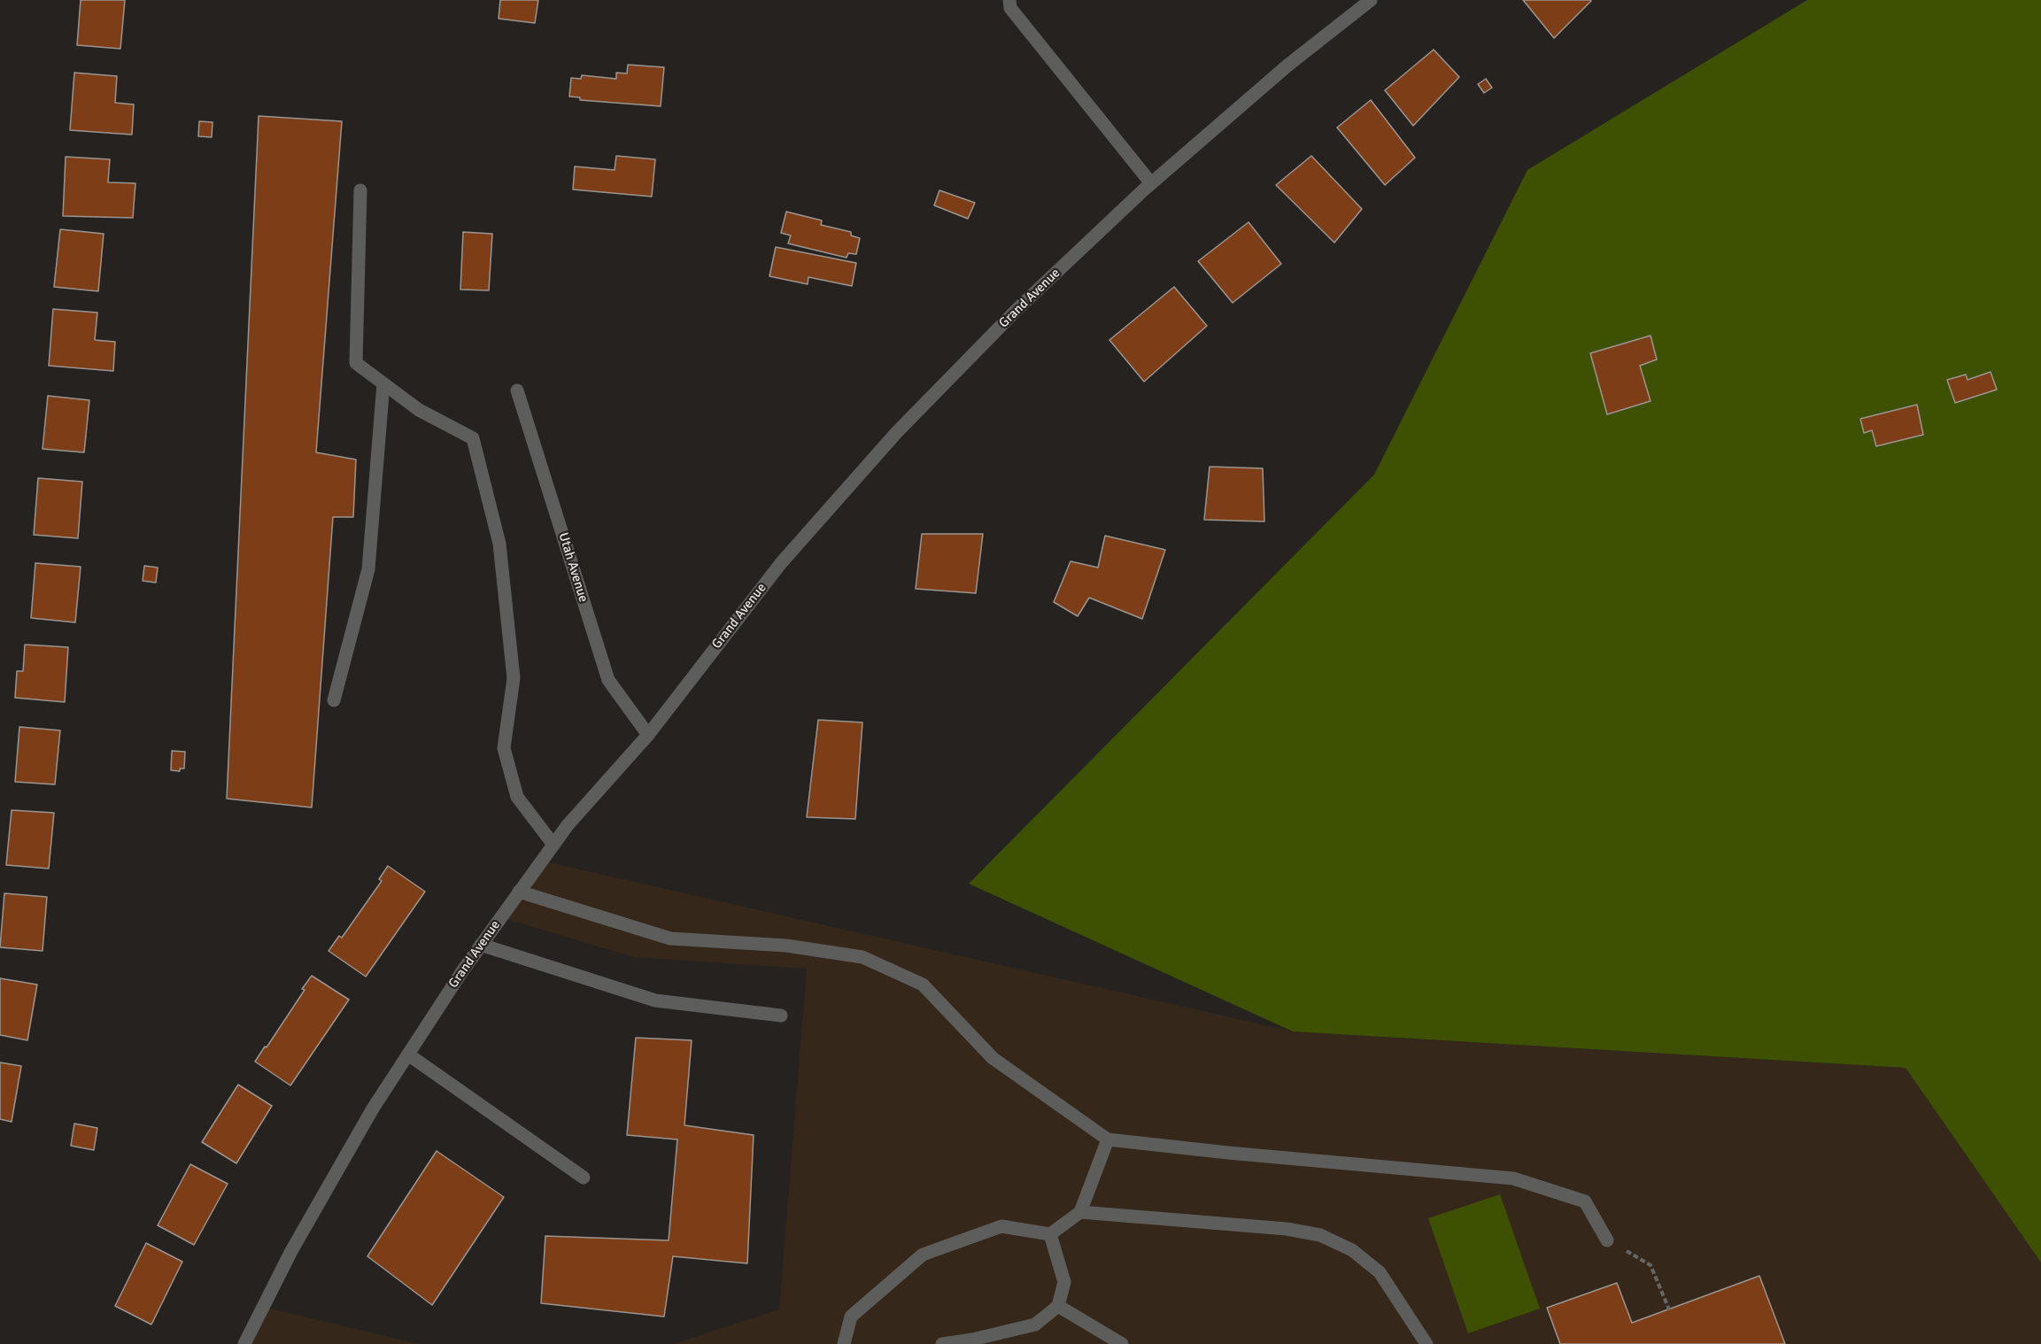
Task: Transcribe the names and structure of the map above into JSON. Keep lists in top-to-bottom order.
{
  "streets": {
    "street": ["Grand Avenue", "Utah Avenue"]
  },
  "crossings": [
    ["Grand Avenue", "Utah Avenue"]
  ]
}
